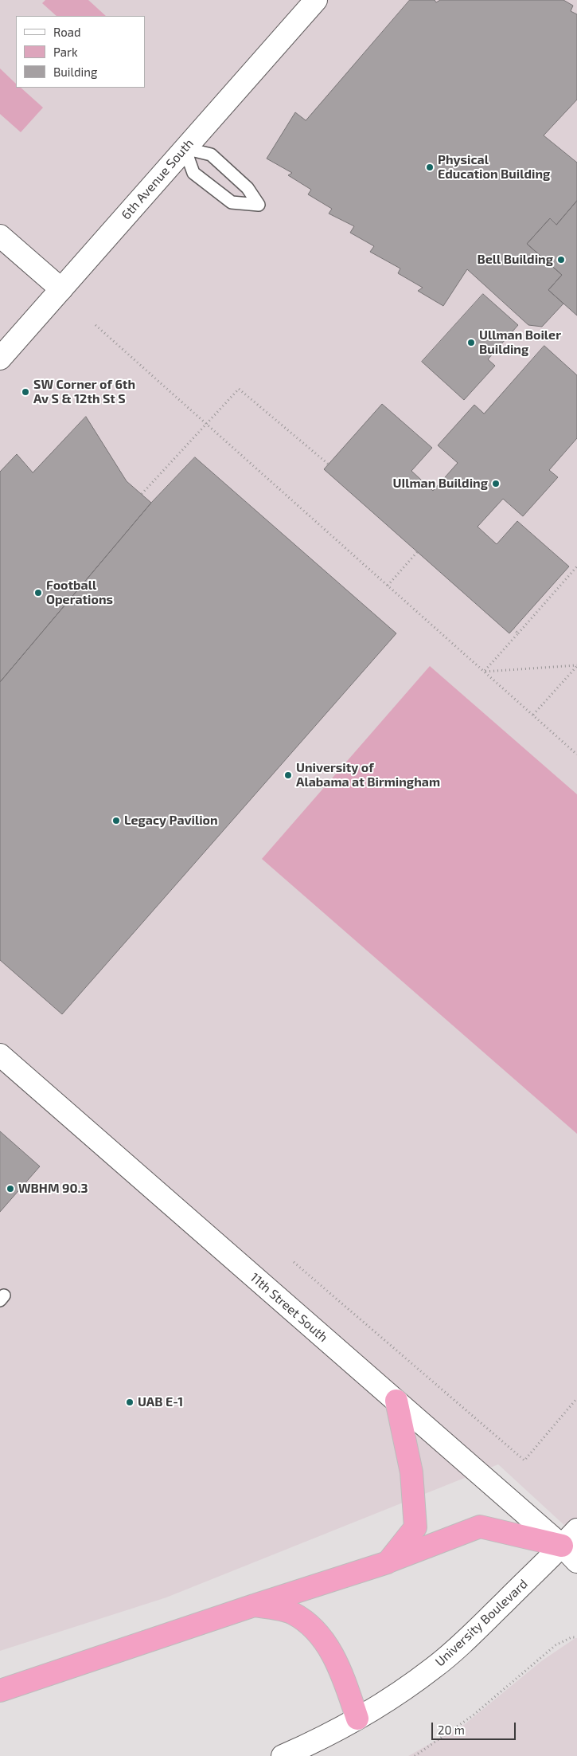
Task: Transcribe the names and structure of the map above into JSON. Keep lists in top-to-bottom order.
{
  "streets": {
    "main road": ["6th Avenue South", "11th Street South", "University Boulevard"]
  },
  "crossings": [
    ["11th Street South", "University Boulevard"]
  ],
  "places": [
    "Physical Education Building",
    "Bell Building",
    "Ullman Boiler Building",
    "SW Corner of 6th Av S & 12th St S",
    "UIlman Building",
    "Football Operations",
    "University of Alabama at Birmingham",
    "Legacy Pavilion",
    "WBHM 90.3",
    "UAB E-1"
  ],
  "legend": ["Road", "Park", "Building"],
  "scale_bar": "20 m"
}
